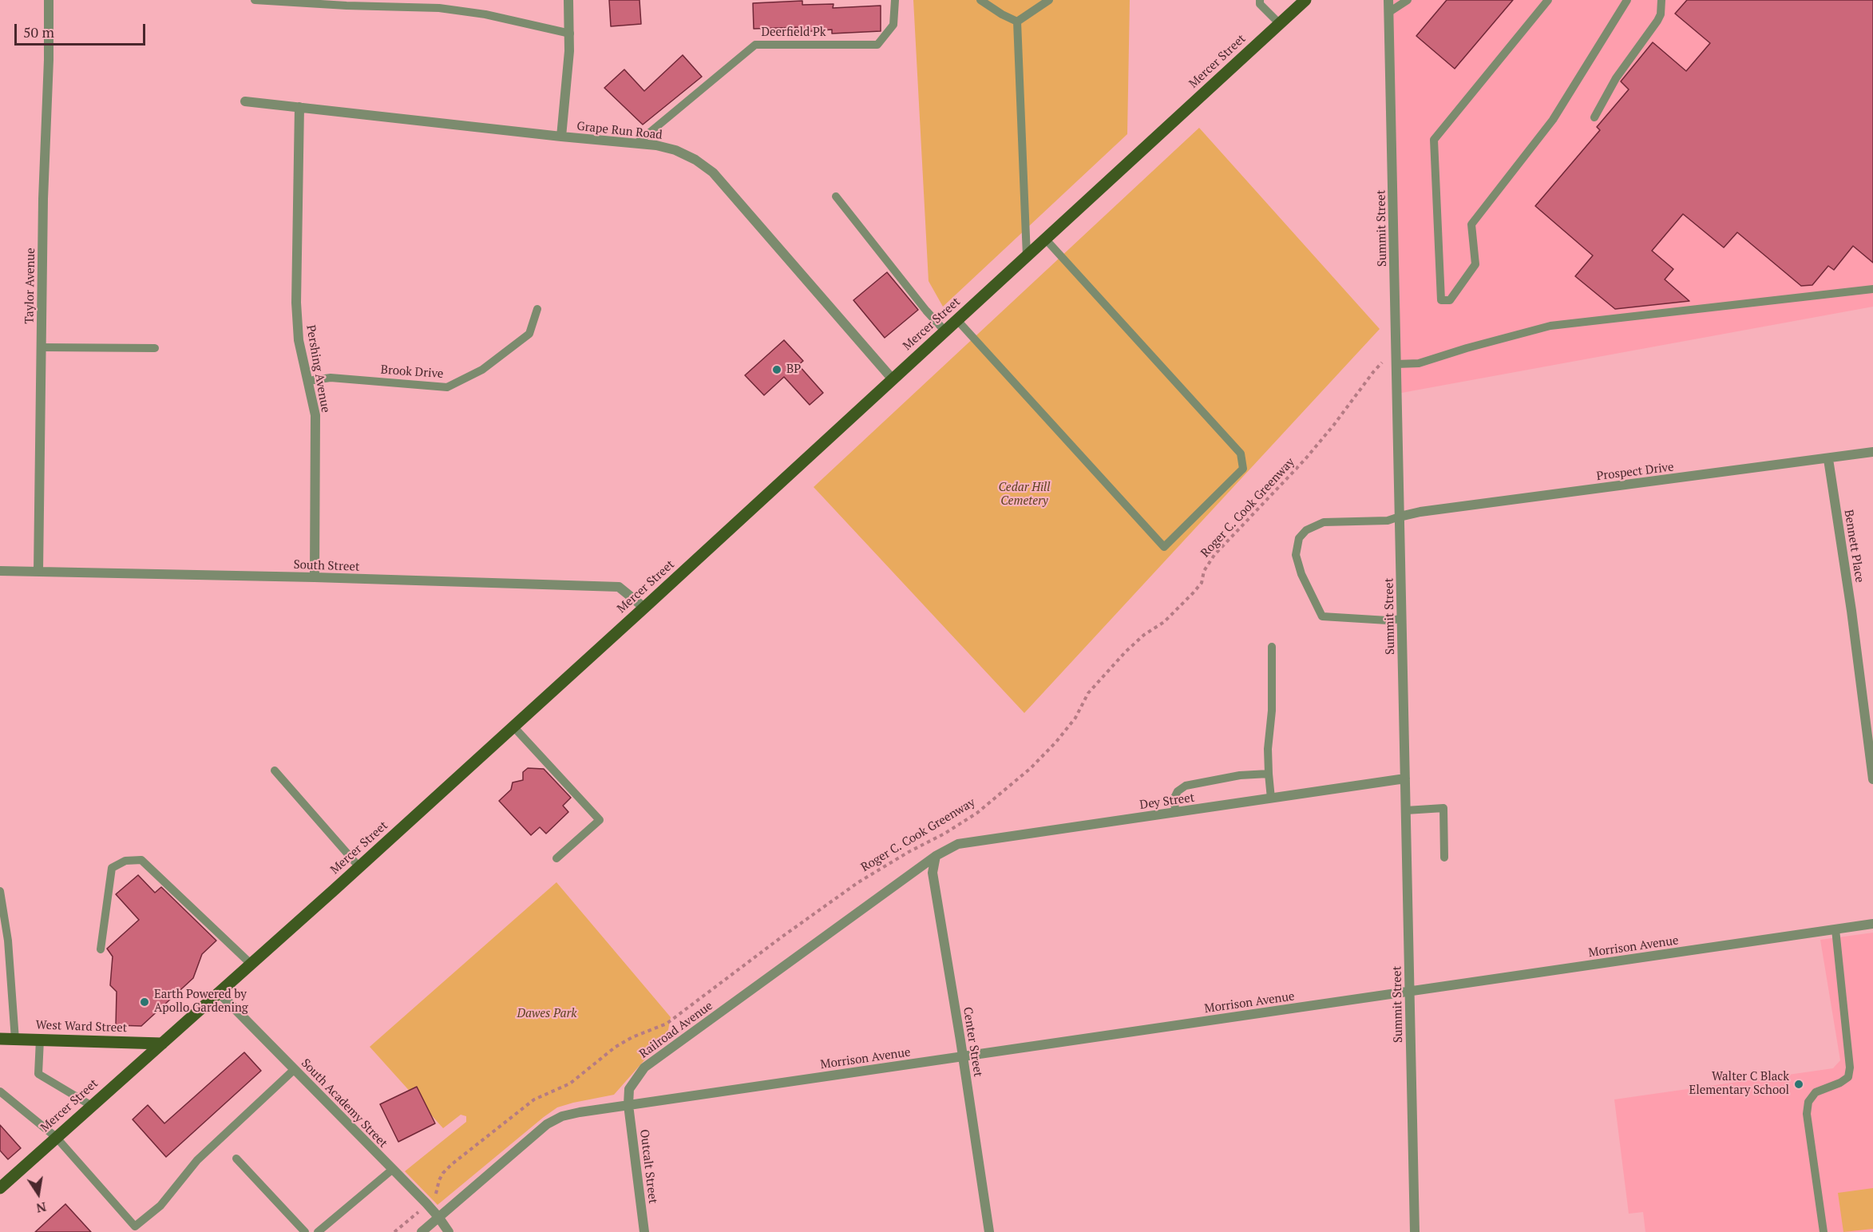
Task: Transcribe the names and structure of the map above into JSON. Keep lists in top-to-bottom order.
{
  "streets": {
    "main road": ["Mercer Street", "West Ward Street"],
    "street": [
      "Grape Run Road",
      "Summit Street",
      "Taylor Avenue",
      "Pershing Avenue",
      "Prospect Drive",
      "Bennett Place",
      "South Street",
      "Dey Street",
      "Morrison Avenue",
      "Railroad Avenue",
      "Center Street",
      "South Academy Street",
      "Outcalt Street"
    ],
    "lane": ["Deerfield Pk", "Brook Drive"],
    "path": ["Roger C. Cook Greenway"]
  },
  "crossings": [
    ["Deerfield Pk", "Grape Run Road"],
    ["Mercer Street", "Grape Run Road"],
    ["Mercer Street", "South Street"],
    ["Mercer Street", "West Ward Street"],
    ["Mercer Street", "South Academy Street"],
    ["Grape Run Road", "Pershing Avenue"],
    ["Summit Street", "Prospect Drive"],
    ["Summit Street", "Roger C. Cook Greenway"],
    ["Summit Street", "Dey Street"],
    ["Summit Street", "Morrison Avenue"],
    ["Taylor Avenue", "South Street"],
    ["Pershing Avenue", "Brook Drive"],
    ["Pershing Avenue", "South Street"],
    ["Prospect Drive", "Bennett Place"],
    ["Dey Street", "Railroad Avenue"],
    ["Dey Street", "Center Street"],
    ["Morrison Avenue", "Railroad Avenue"],
    ["Morrison Avenue", "Center Street"],
    ["Morrison Avenue", "Outcalt Street"],
    ["Railroad Avenue", "Center Street"],
    ["Railroad Avenue", "Outcalt Street"]
  ],
  "parks": ["Cedar Hill Cemetery", "Dawes Park"],
  "places": ["BP", "Earth Powered by Apollo Gardening", "Walter C Black Elementary School"],
  "scale_bar": "50 m",
  "north": "bottom"
}
